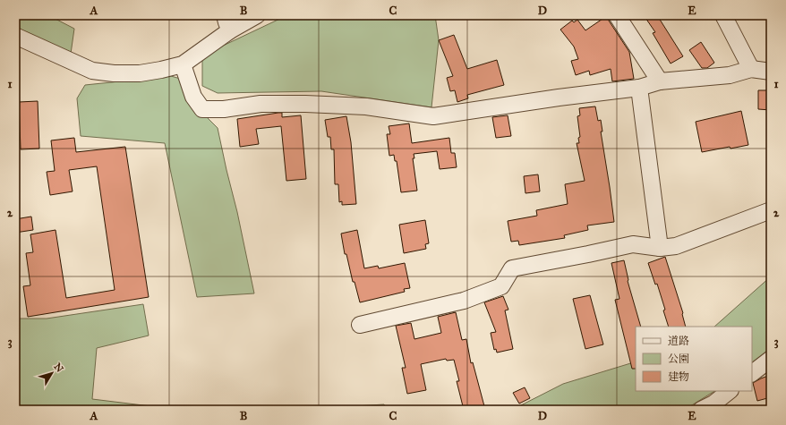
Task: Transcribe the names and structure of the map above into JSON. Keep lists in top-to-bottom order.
{
  "legend": ["道路", "公園", "建物"],
  "north": "top right",
  "grid": {
    "columns": [
      "A",
      "B",
      "C",
      "D",
      "E"
    ],
    "rows": ["1", "2", "3"]
  }
}
